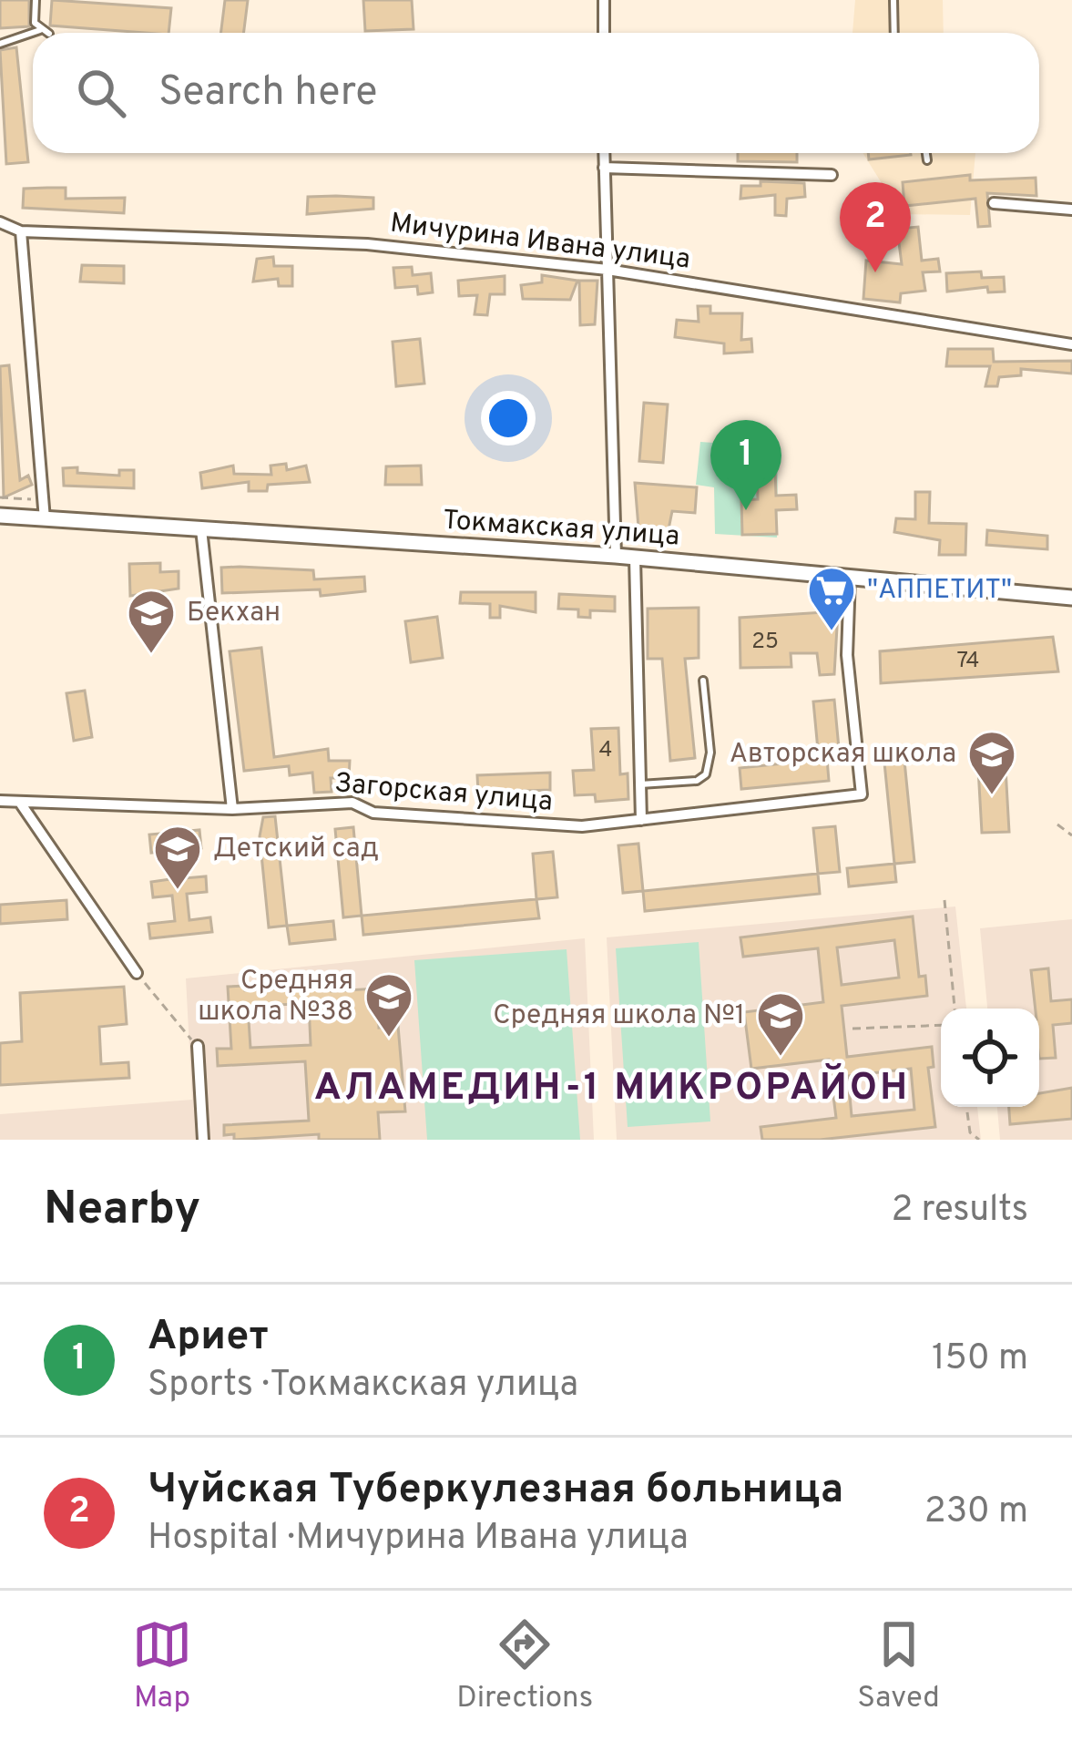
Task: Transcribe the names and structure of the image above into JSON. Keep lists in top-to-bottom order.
{
  "streets": {
    "main road": ["Токмакская улица"],
    "street": ["Мичурина Ивана улица", "Загорская улица"]
  },
  "crossings": [
    ["Токмакская улица", "Загорская улица"]
  ],
  "districts": ["АЛАМЕДИН-1 МИКРОРАЙОН"],
  "places": {
    "supermarket": ["\"АППЕТИТ\""],
    "school or university": [
      "Бекхан",
      "Авторская школа",
      "Детский сад",
      "Средняя школа №38",
      "Средняя школа №1"
    ]
  },
  "house_numbers": ["25", "74", "4"],
  "page": {
    "search": "Search here",
    "pins": ["2", "1"],
    "heading": ["Nearby", "2 results"],
    "list": [
      {
        "mark": "1",
        "name": "Ариет",
        "note": "Sports · Токмакская улица",
        "value": "150 m"
      },
      {
        "mark": "2",
        "name": "Чуйская Туберкулезная больница",
        "note": "Hospital · Мичурина Ивана улица",
        "value": "230 m"
      }
    ],
    "nav": ["Map", "Directions", "Saved"]
  }
}
